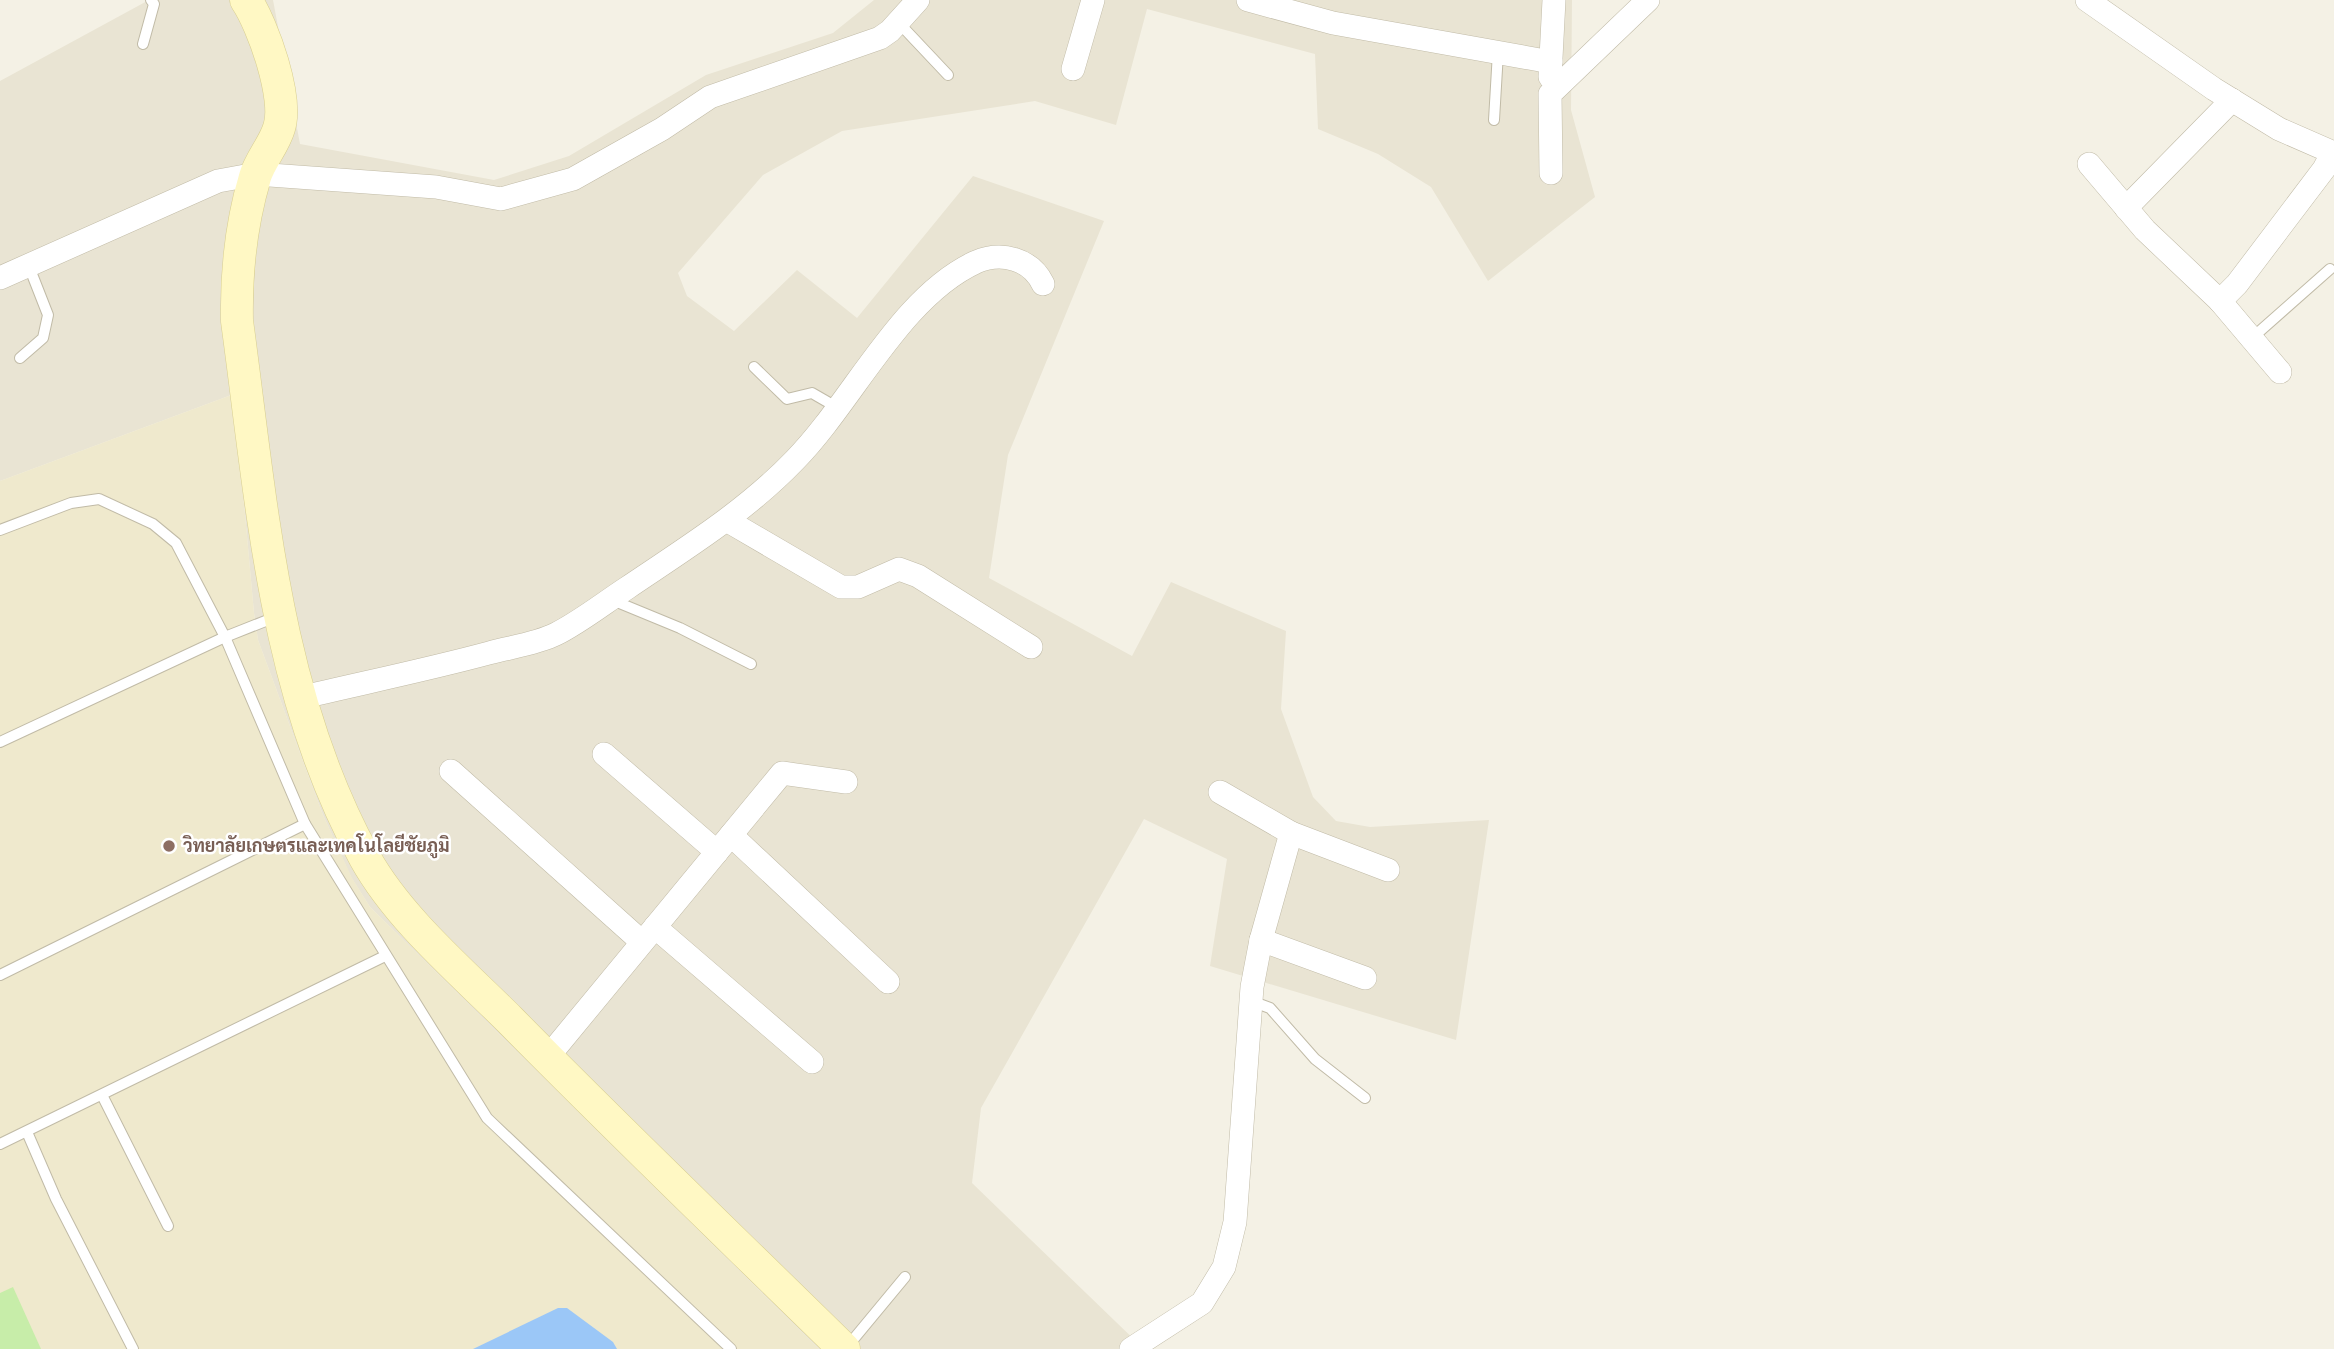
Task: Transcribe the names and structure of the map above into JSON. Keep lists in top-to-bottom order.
{
  "places": ["วิทยาลัยเกษตรและเทคโนโลยีชัยภูมิ"]
}
